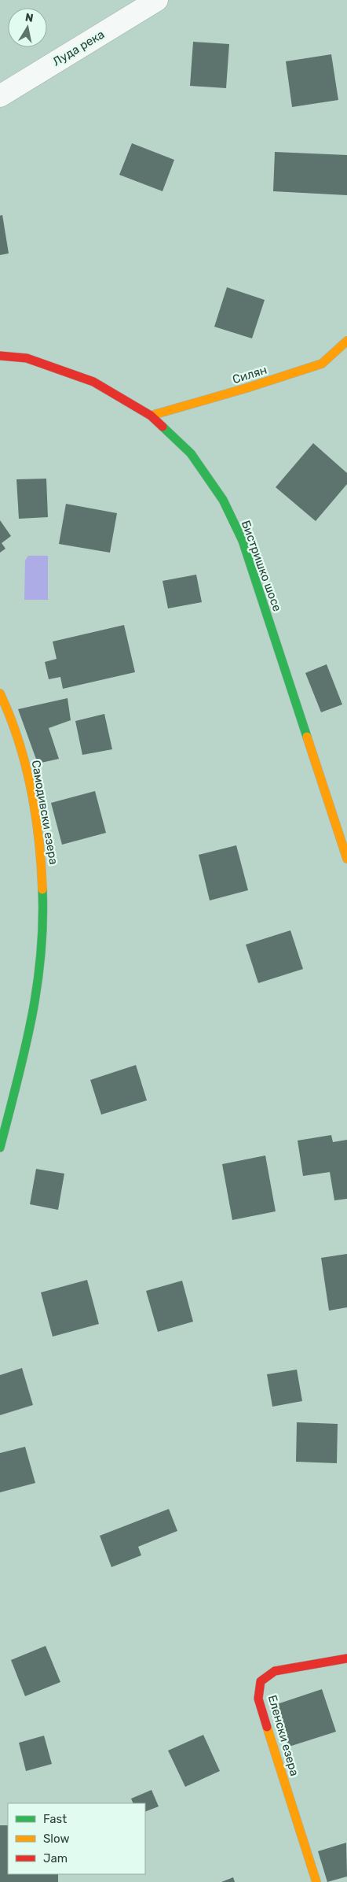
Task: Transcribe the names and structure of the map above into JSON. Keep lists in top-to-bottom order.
{
  "streets": {
    "street": [
      "Луда река",
      "Силян",
      "Бистришко шосе",
      "Самодивски езера",
      "Еленски езера"
    ]
  },
  "crossings": [
    ["Силян", "Бистришко шосе"]
  ],
  "legend": ["Fast", "Slow", "Jam"],
  "north": "top"
}
